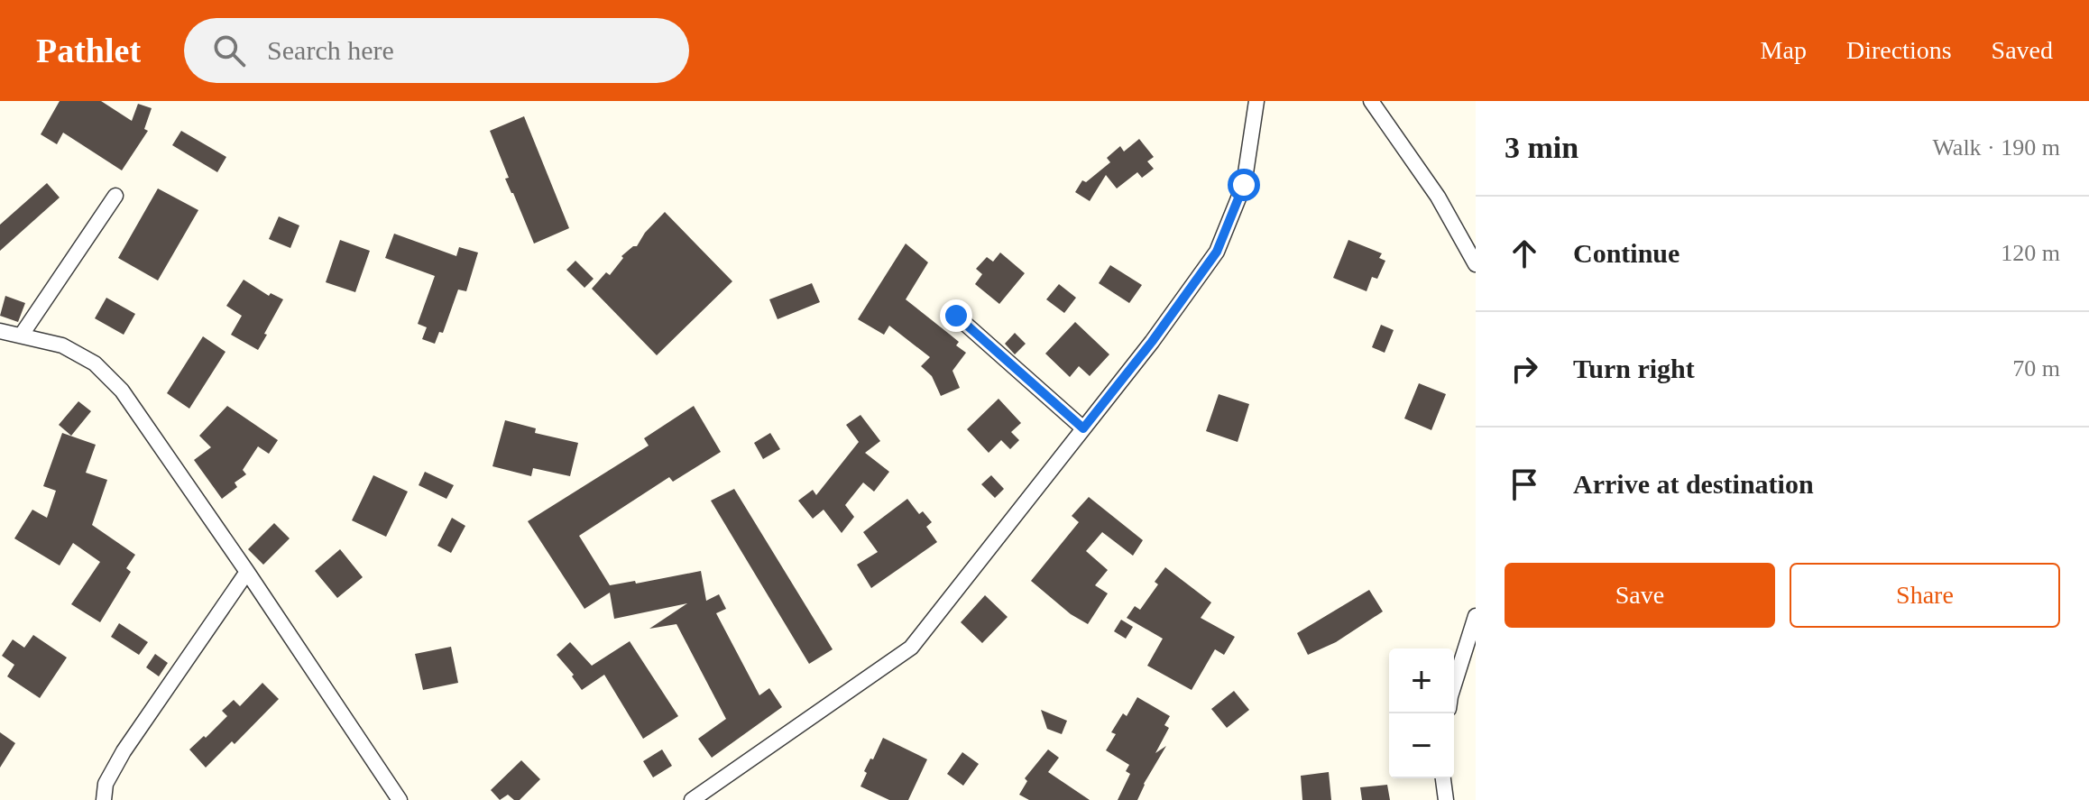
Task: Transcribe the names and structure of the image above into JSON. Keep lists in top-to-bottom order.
{
  "page": {
    "header": "Pathlet",
    "search": "Search here",
    "nav": ["Map", "Directions", "Saved"],
    "heading": ["3 min", "Walk · 190 m"],
    "list": [
      ["Continue", "120 m"],
      ["Turn right", "70 m"],
      "Arrive at destination"
    ],
    "buttons": ["Save", "Share"],
    "map_buttons": ["+", "−"]
  }
}
